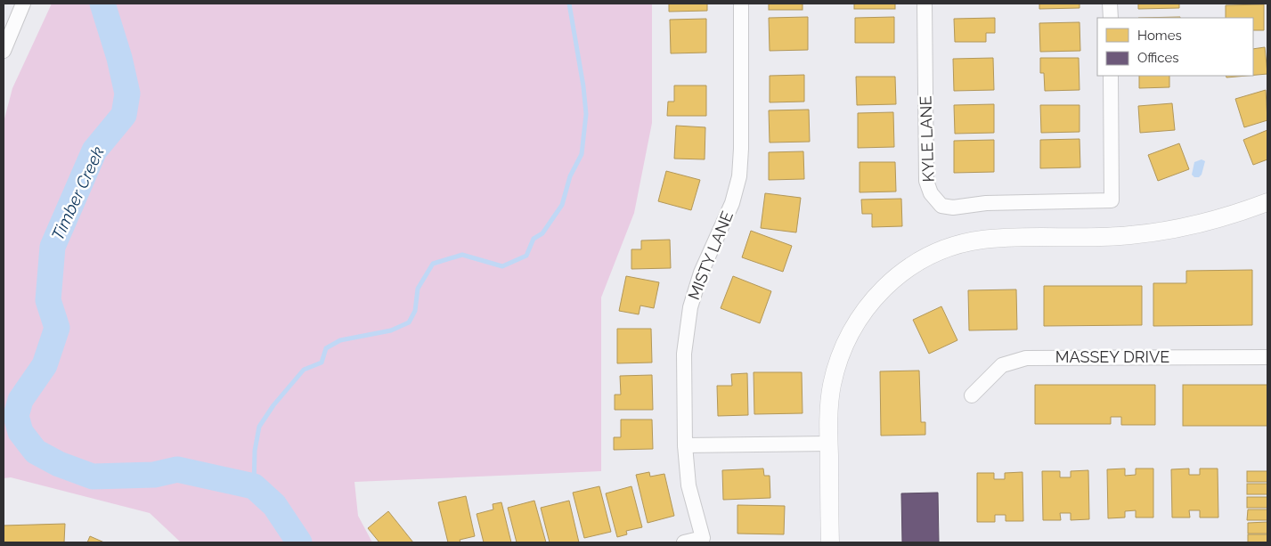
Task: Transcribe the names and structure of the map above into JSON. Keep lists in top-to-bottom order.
{
  "streets": {
    "street": ["KYLE LANE", "MISTY LANE", "MASSEY DRIVE"]
  },
  "water": ["Timber Creek"],
  "legend": ["Homes", "Offices"]
}
